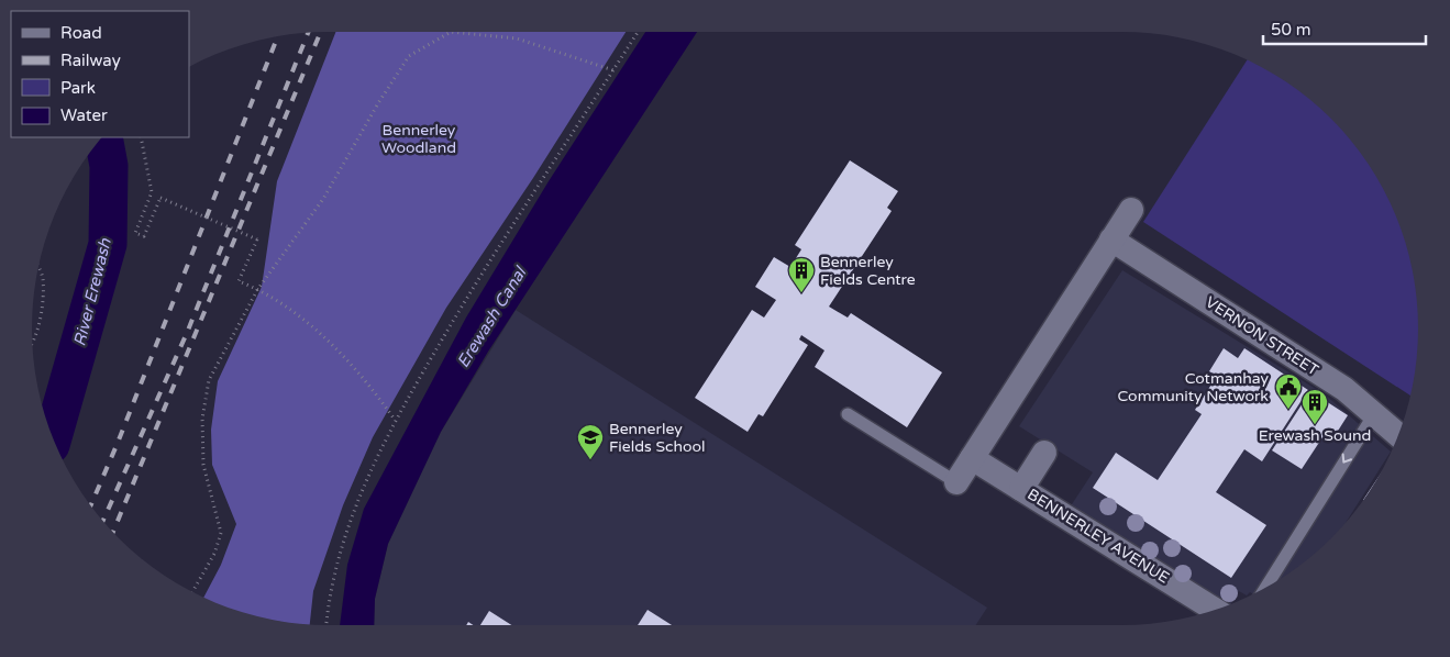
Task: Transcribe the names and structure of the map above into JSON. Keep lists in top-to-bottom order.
{
  "streets": {
    "street": ["VERNON STREET", "BENNERLEY AVENUE"]
  },
  "water": ["River Erewash", "Erewash Canal"],
  "parks": ["Bennerley Woodland"],
  "places": {
    "building": ["Bennerley Fields Centre", "Erewash Sound"],
    "public building": ["Cotmanhay Community Network"],
    "school or university": ["Bennerley Fields School"]
  },
  "legend": [
    "Road",
    "Railway",
    "Park",
    "Water"
  ],
  "scale_bar": "50 m"
}
